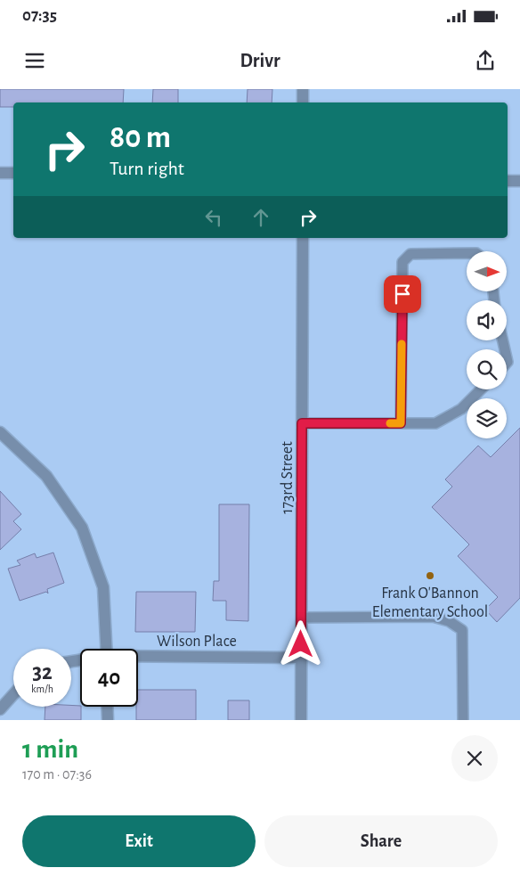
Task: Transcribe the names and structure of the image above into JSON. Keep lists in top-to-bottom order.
{
  "streets": {
    "street": ["173rd Street", "Wilson Place"]
  },
  "crossings": [
    ["173rd Street", "Wilson Place"]
  ],
  "places": ["Frank O'Bannon Elementary School"],
  "north": "right",
  "page": {
    "status": "07:35",
    "header": "Drivr",
    "turn": ["80 m", "Turn right"],
    "speed": "32 km/h",
    "limit": "40",
    "heading": ["1 min", "170 m · 07:36"],
    "buttons": ["Exit", "Share"]
  }
}
